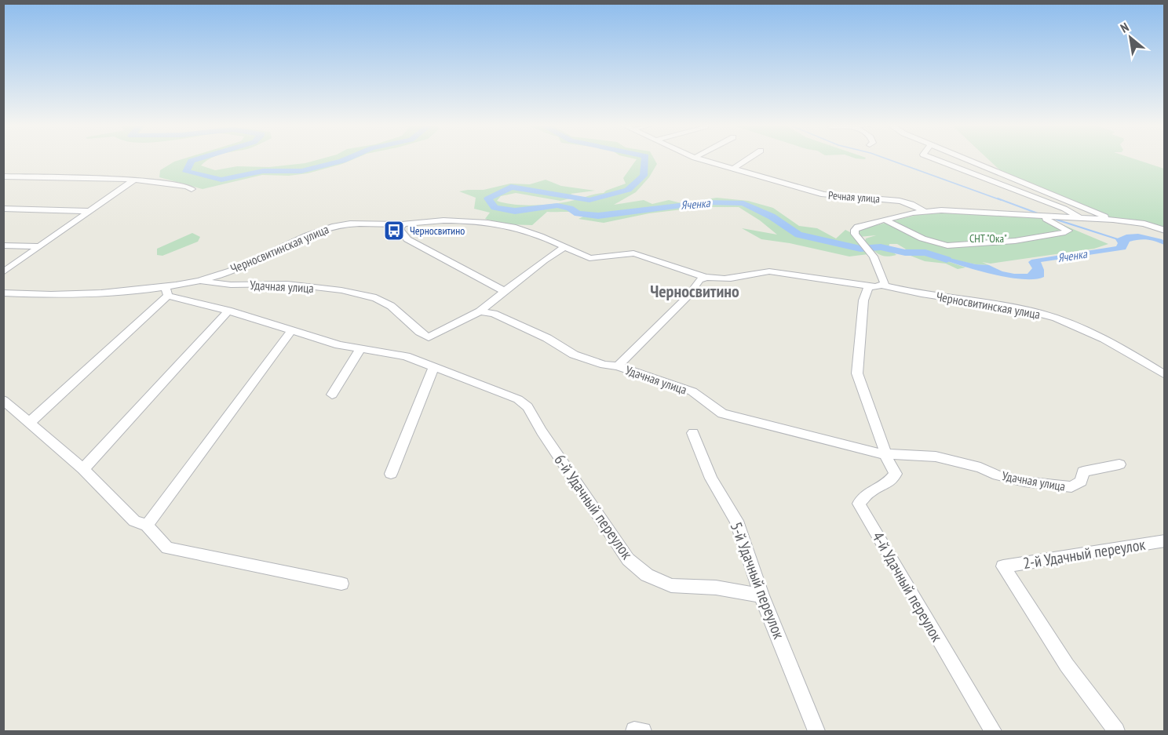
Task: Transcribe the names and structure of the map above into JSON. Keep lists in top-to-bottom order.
{
  "streets": {
    "street": [
      "Речная улица",
      "Черносвитинская улица",
      "Удачная улица",
      "6-й Удачный переулок",
      "2-й Удачный переулок",
      "5-й Удачный переулок",
      "4-й Удачный переулок"
    ]
  },
  "crossings": [
    ["Черносвитинская улица", "Удачная улица"],
    ["Удачная улица", "4-й Удачный переулок"],
    ["6-й Удачный переулок", "5-й Удачный переулок"]
  ],
  "districts": ["Черносвитино"],
  "water": ["Яченка"],
  "parks": ["СНТ \"Ока\""],
  "places": {
    "bus stop": ["Черносвитино"]
  },
  "north": "top left"
}
